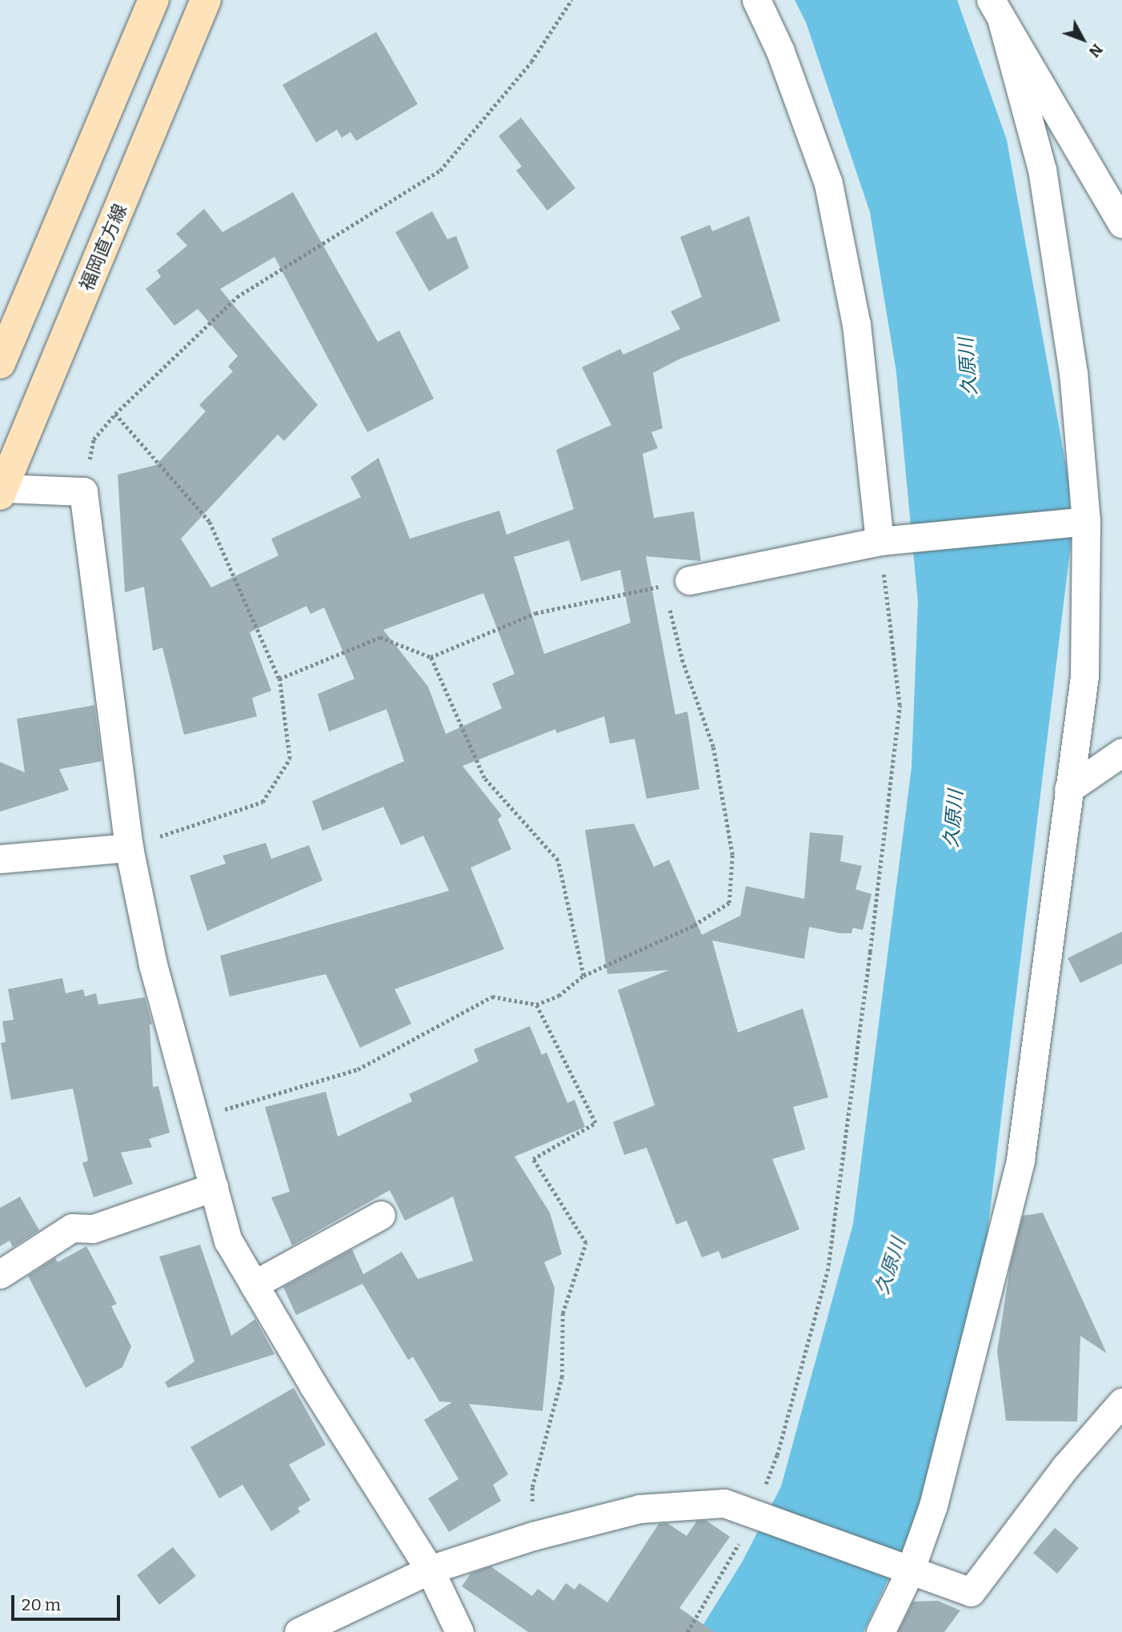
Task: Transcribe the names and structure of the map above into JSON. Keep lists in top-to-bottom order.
{
  "streets": {
    "main road": ["福岡直方線"]
  },
  "water": ["久原川"],
  "scale_bar": "20 m",
  "north": "bottom right"
}
